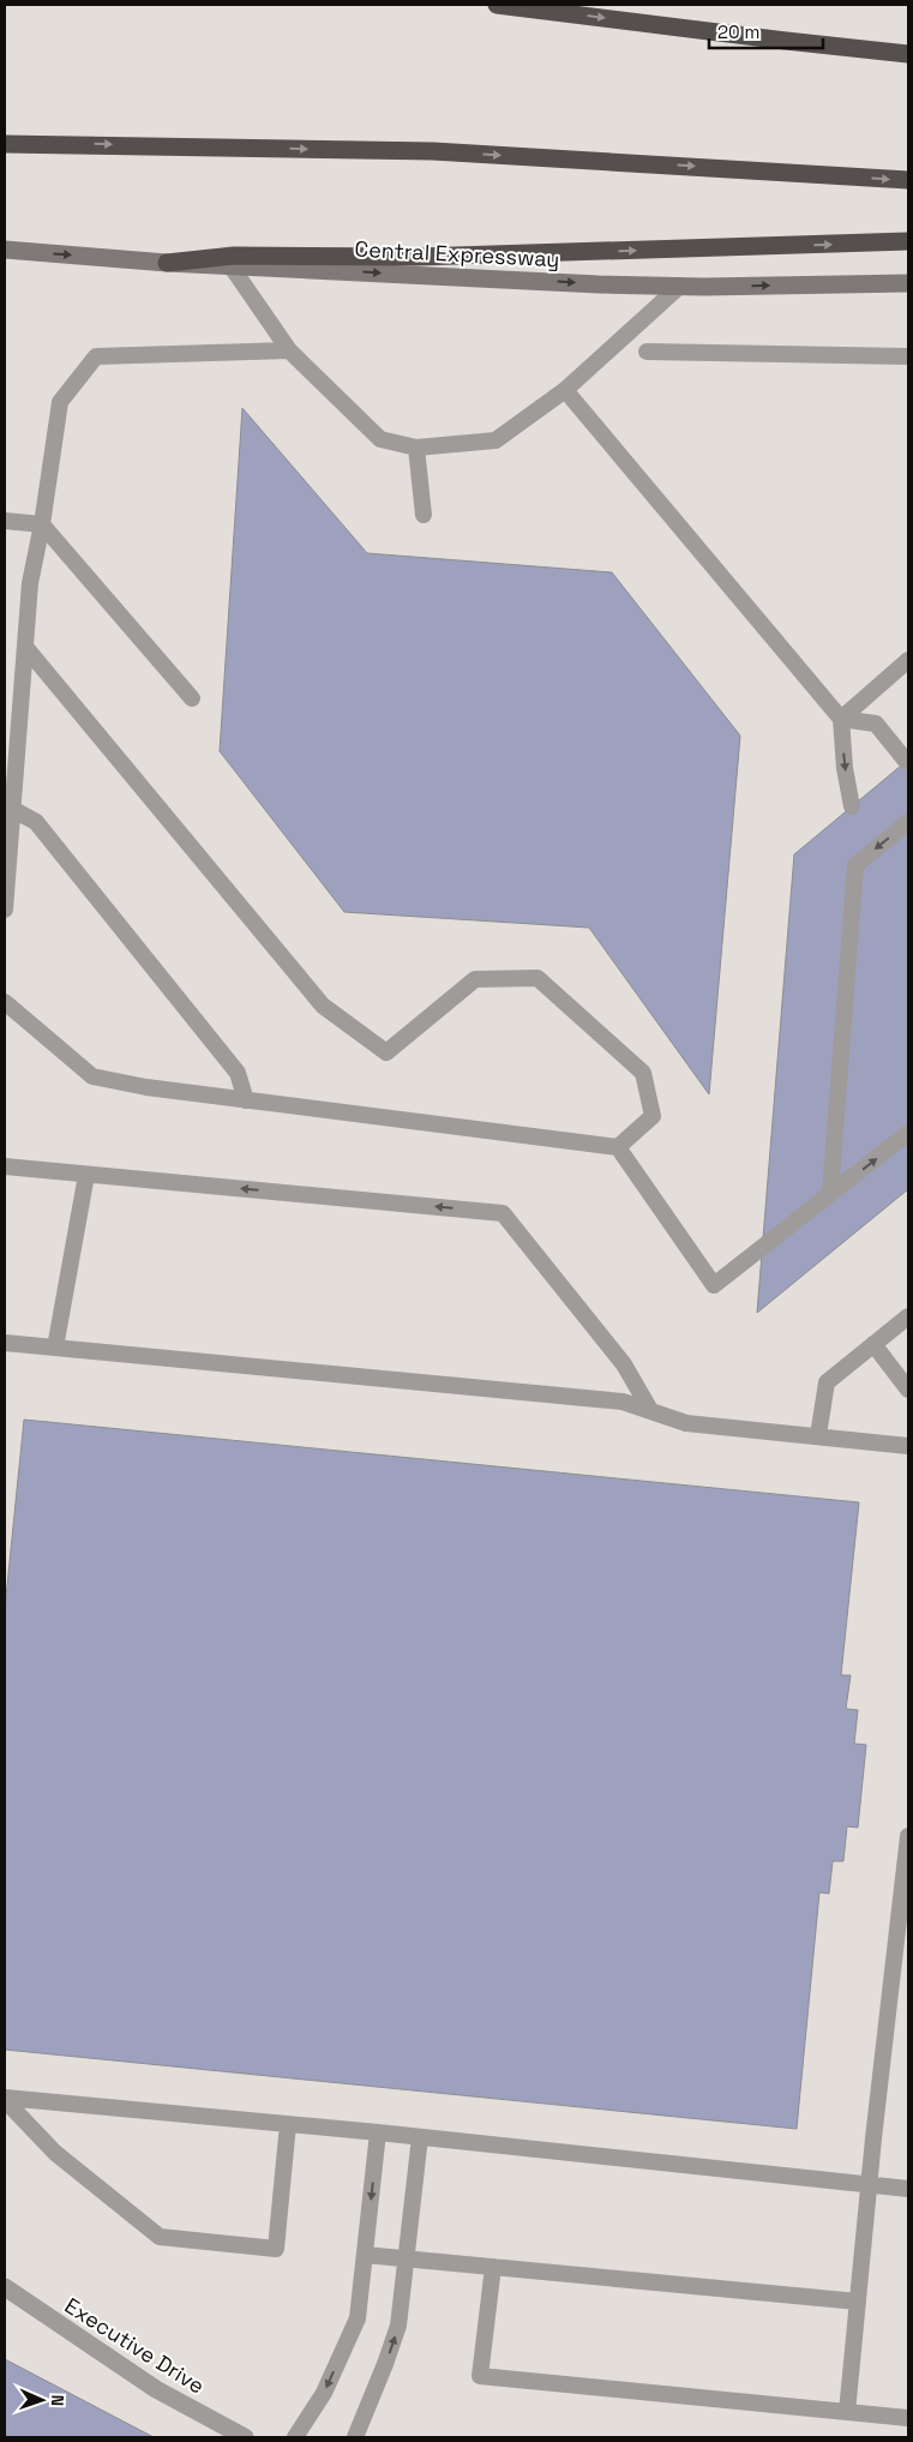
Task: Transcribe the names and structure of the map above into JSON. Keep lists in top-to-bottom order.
{
  "streets": {
    "main road": ["Central Expressway"],
    "street": ["Executive Drive"]
  },
  "one_way": ["Central Expressway"],
  "scale_bar": "20 m",
  "north": "right"
}
